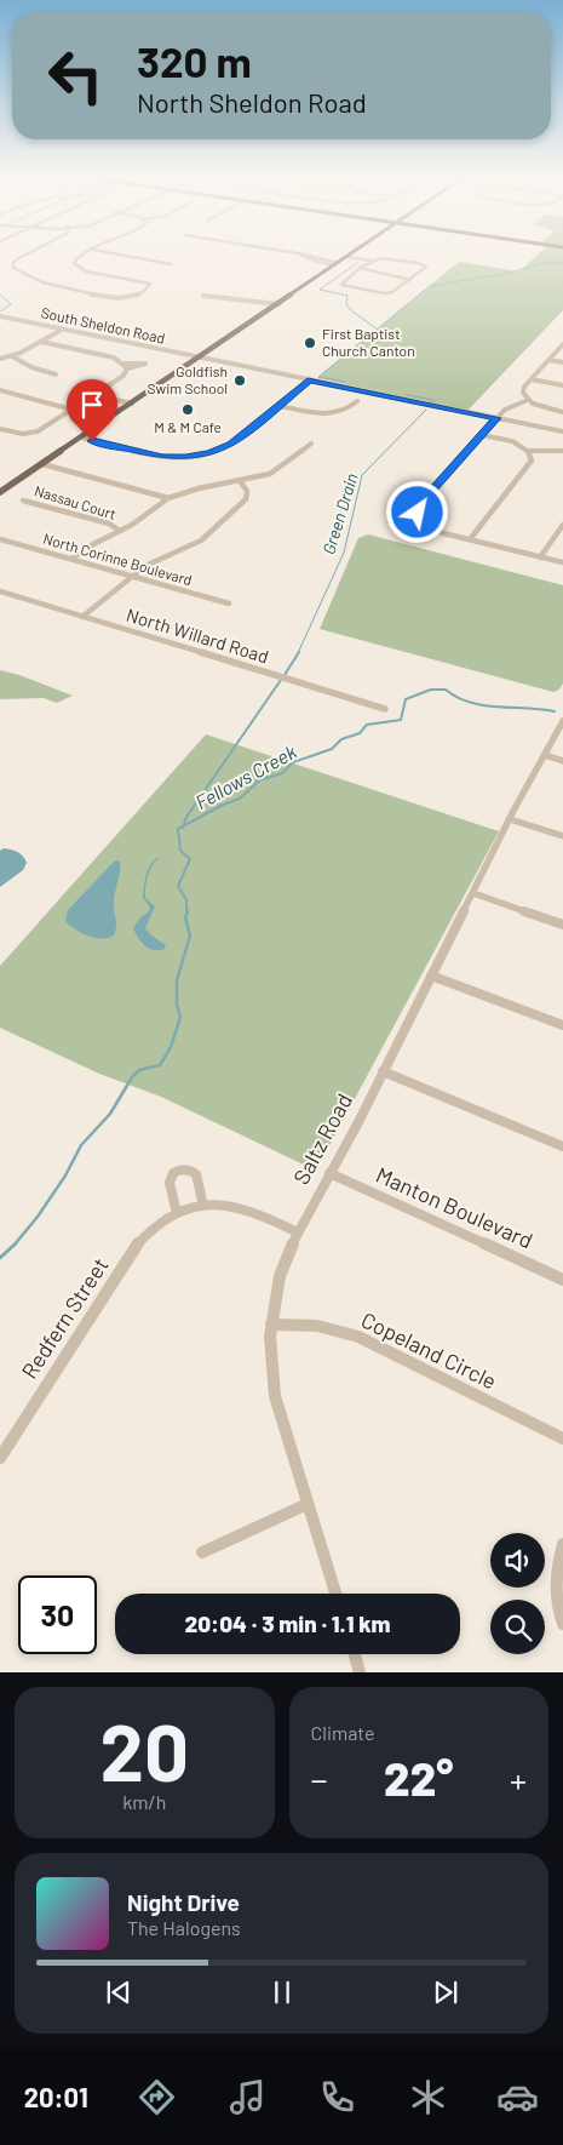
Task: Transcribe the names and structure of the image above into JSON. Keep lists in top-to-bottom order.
{
  "streets": {
    "street": [
      "South Sheldon Road",
      "Nassau Court",
      "North Corinne Boulevard",
      "North Willard Road",
      "Saltz Road",
      "Manton Boulevard",
      "Redfern Street",
      "Copeland Circle"
    ]
  },
  "crossings": [
    ["Saltz Road", "Manton Boulevard"],
    ["Saltz Road", "Redfern Street"],
    ["Saltz Road", "Copeland Circle"]
  ],
  "water": ["Green Drain", "Fellows Creek"],
  "places": ["First Baptist Church Canton", "Goldfish Swim School", "M & M Cafe"],
  "page": {
    "turn": ["320 m", "North Sheldon Road"],
    "limit": "30",
    "trip": "20:04 · 3 min · 1.1 km",
    "tile": [
      ["20", "km/h"],
      "Climate"
    ],
    "heat": ["−", "22°", "+"],
    "song": ["Night Drive", "The Halogens"],
    "tabs": "20:01"
  }
}
